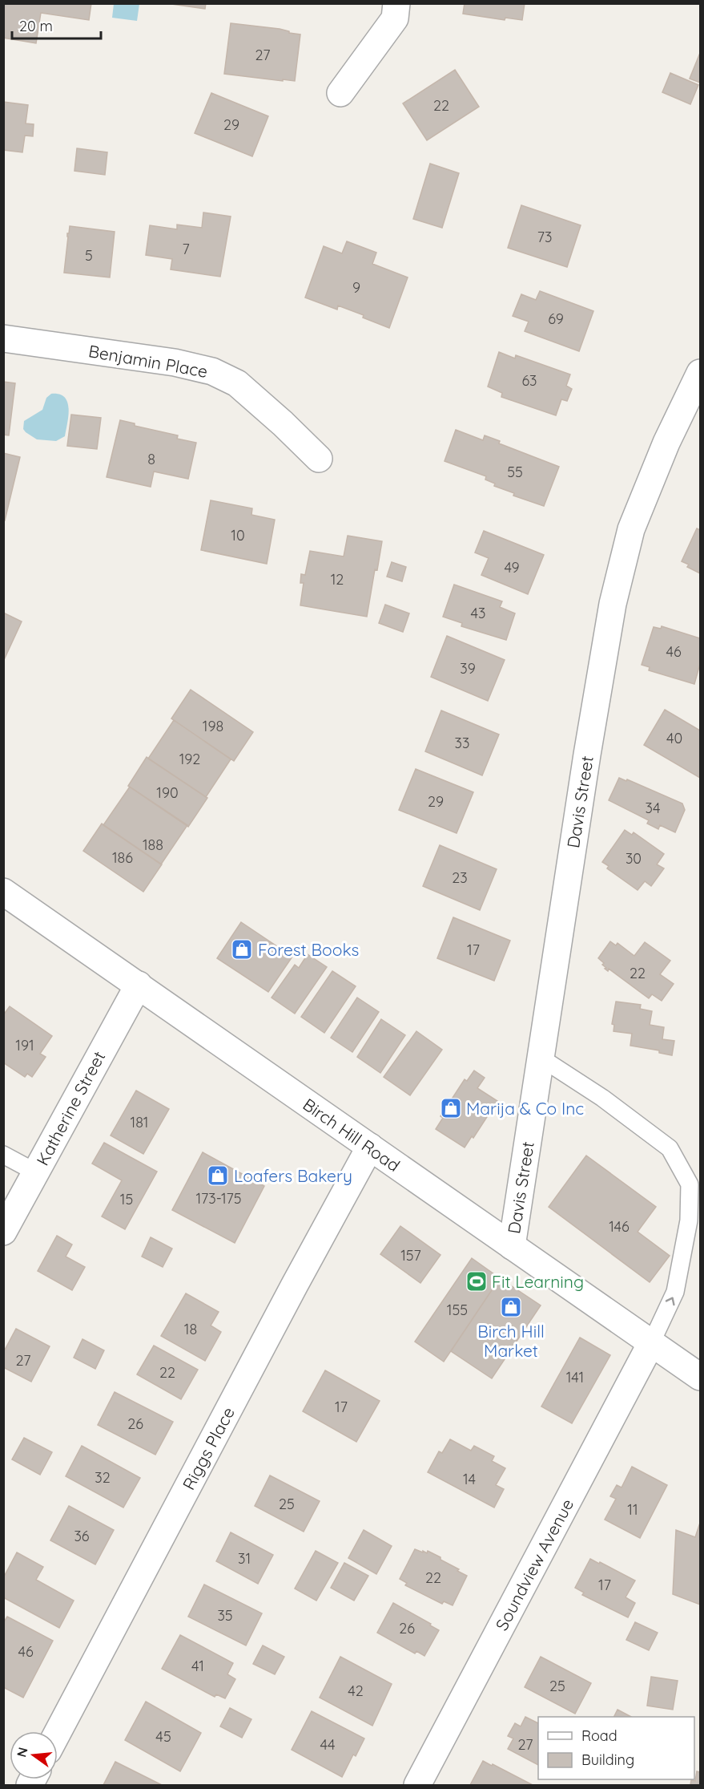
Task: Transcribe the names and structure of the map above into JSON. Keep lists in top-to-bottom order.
{
  "streets": {
    "street": [
      "Benjamin Place",
      "Davis Street",
      "Katherine Street",
      "Birch Hill Road",
      "Riggs Place",
      "Soundview Avenue"
    ]
  },
  "crossings": [
    ["Davis Street", "Birch Hill Road"],
    ["Katherine Street", "Birch Hill Road"],
    ["Birch Hill Road", "Riggs Place"],
    ["Birch Hill Road", "Soundview Avenue"]
  ],
  "places": {
    "shop": [
      "Forest Books",
      "Marija & Co Inc",
      "Loafers Bakery",
      "Birch Hill Market"
    ],
    "sports": ["Fit Learning"]
  },
  "house_numbers": [
    "27",
    "22",
    "29",
    "73",
    "7",
    "5",
    "9",
    "69",
    "63",
    "8",
    "55",
    "10",
    "49",
    "12",
    "43",
    "46",
    "39",
    "198",
    "40",
    "33",
    "192",
    "190",
    "29",
    "34",
    "188",
    "186",
    "30",
    "23",
    "17",
    "22",
    "191",
    "181",
    "173-175",
    "15",
    "146",
    "157",
    "155",
    "18",
    "27",
    "22",
    "141",
    "17",
    "26",
    "32",
    "14",
    "25",
    "11",
    "36",
    "31",
    "22",
    "17",
    "35",
    "26",
    "46",
    "41",
    "25",
    "42",
    "45",
    "44",
    "27"
  ],
  "legend": ["Road", "Building"],
  "scale_bar": "20 m",
  "north": "left"
}
